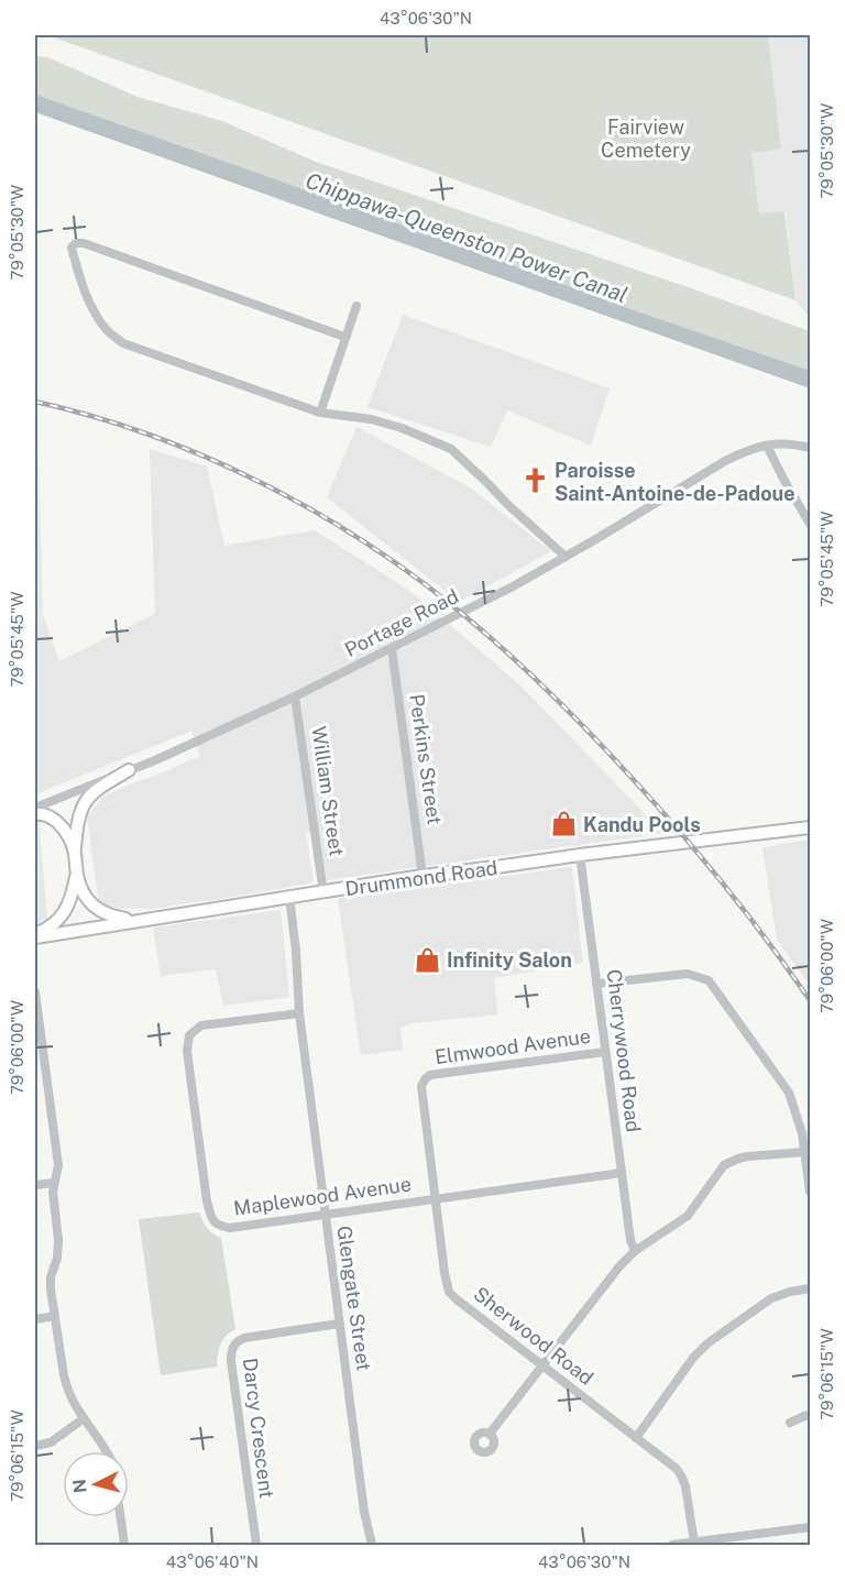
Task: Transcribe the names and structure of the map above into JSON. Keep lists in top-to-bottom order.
{
  "streets": {
    "main road": ["Drummond Road"],
    "street": [
      "Portage Road",
      "Perkins Street",
      "William Street",
      "Elmwood Avenue",
      "Cherrywood Road",
      "Maplewood Avenue",
      "Glengate Street",
      "Sherwood Road",
      "Darcy Crescent"
    ]
  },
  "crossings": [
    ["Portage Road", "Perkins Street"],
    ["Portage Road", "William Street"],
    ["Perkins Street", "Drummond Road"],
    ["William Street", "Drummond Road"],
    ["Drummond Road", "Cherrywood Road"],
    ["Drummond Road", "Glengate Street"],
    ["Elmwood Avenue", "Cherrywood Road"],
    ["Elmwood Avenue", "Sherwood Road"],
    ["Cherrywood Road", "Maplewood Avenue"],
    ["Maplewood Avenue", "Glengate Street"],
    ["Maplewood Avenue", "Sherwood Road"],
    ["Glengate Street", "Darcy Crescent"]
  ],
  "water": ["Chippawa-Queenston Power Canal"],
  "parks": ["Fairview Cemetery"],
  "places": {
    "church": ["Paroisse Saint-Antoine-de-Padoue"],
    "shop": ["Kandu Pools", "Infinity Salon"]
  },
  "north": "left",
  "coordinates": [
    "43°06'30\"N",
    "79°05'30\"W",
    "79°05'45\"W",
    "79°06'00\"W",
    "79°06'15\"W",
    "43°06'40\"N"
  ]
}
